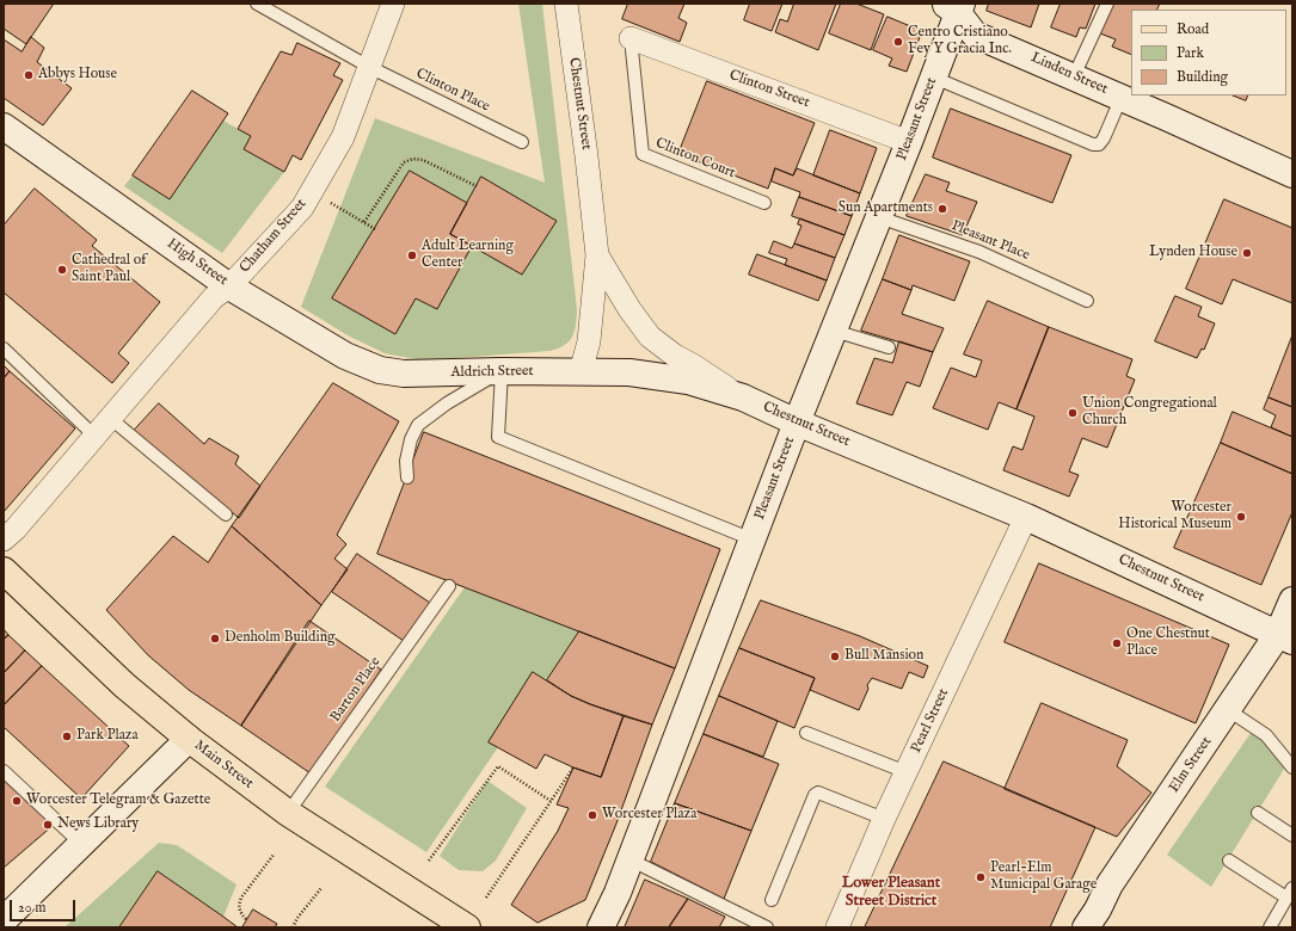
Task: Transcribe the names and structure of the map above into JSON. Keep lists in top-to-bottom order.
{
  "streets": {
    "main road": [
      "Linden Street",
      "Chestnut Street",
      "Pleasant Street",
      "High Street",
      "Aldrich Street",
      "Main Street",
      "Elm Street"
    ],
    "street": ["Clinton Street", "Chatham Street", "Pearl Street"],
    "lane": [
      "Clinton Place",
      "Clinton Court",
      "Pleasant Place",
      "Barton Place"
    ]
  },
  "crossings": [
    ["Linden Street", "Pleasant Street"],
    ["Clinton Street", "Pleasant Street"],
    ["Clinton Street", "Clinton Court"],
    ["Clinton Place", "Chatham Street"],
    ["Chestnut Street", "Pleasant Street"],
    ["Chestnut Street", "Aldrich Street"],
    ["Chestnut Street", "Pearl Street"],
    ["Chestnut Street", "Elm Street"],
    ["Pleasant Street", "Pleasant Place"],
    ["Chatham Street", "High Street"],
    ["High Street", "Aldrich Street"],
    ["Barton Place", "Main Street"]
  ],
  "districts": ["Lower Pleasant Street District"],
  "places": [
    "Centro Cristiano Fey Y Gracia Inc.",
    "Abbys House",
    "Sun Apartments",
    "Lynden House",
    "Adult Learning Center",
    "Cathedral of Saint Paul",
    "Union Congregational Church",
    "Worcester Historical Museum",
    "Denholm Building",
    "One Chestnut Place",
    "Bull Mansion",
    "Park Plaza",
    "Worcester Telegram & Gazette",
    "Worcester Plaza",
    "News Library",
    "Pearl-Elm Municipal Garage"
  ],
  "legend": ["Road", "Park", "Building"],
  "scale_bar": "20 m"
}
